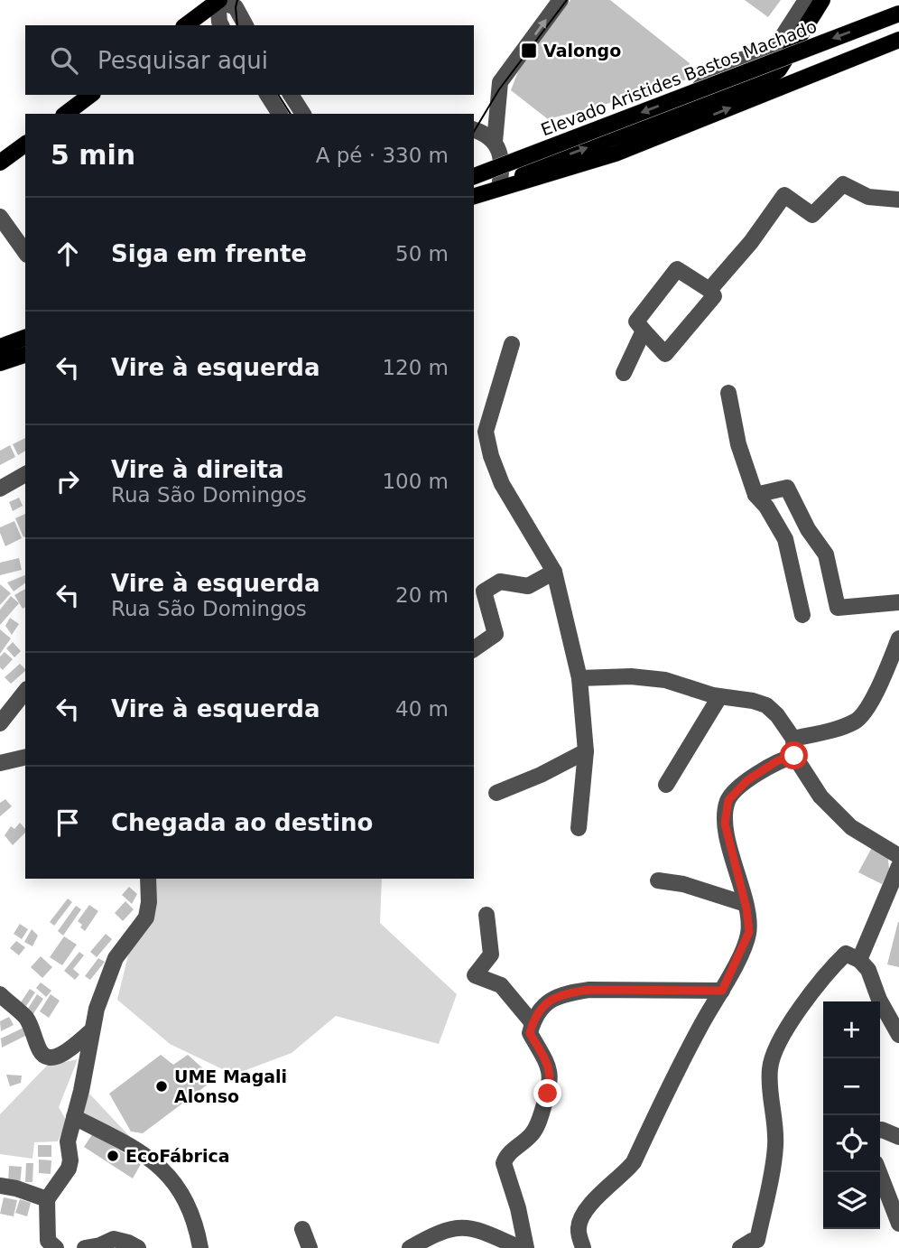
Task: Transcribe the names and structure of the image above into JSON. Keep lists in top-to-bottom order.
{
  "streets": {
    "main road": ["Elevado Aristides Bastos Machado"]
  },
  "places": {
    "transit": ["Valongo"],
    "other": ["UME Magali Alonso", "EcoFábrica"]
  },
  "page": {
    "search": "Pesquisar aqui",
    "heading": ["5 min", "A pé · 330 m"],
    "list": [
      ["Siga em frente", "50 m"],
      ["Vire à esquerda", "120 m"],
      ["Vire à direita", "Rua São Domingos", "100 m"],
      ["Vire à esquerda", "Rua São Domingos", "20 m"],
      ["Vire à esquerda", "40 m"],
      "Chegada ao destino"
    ],
    "map_buttons": ["+", "−"]
  }
}
